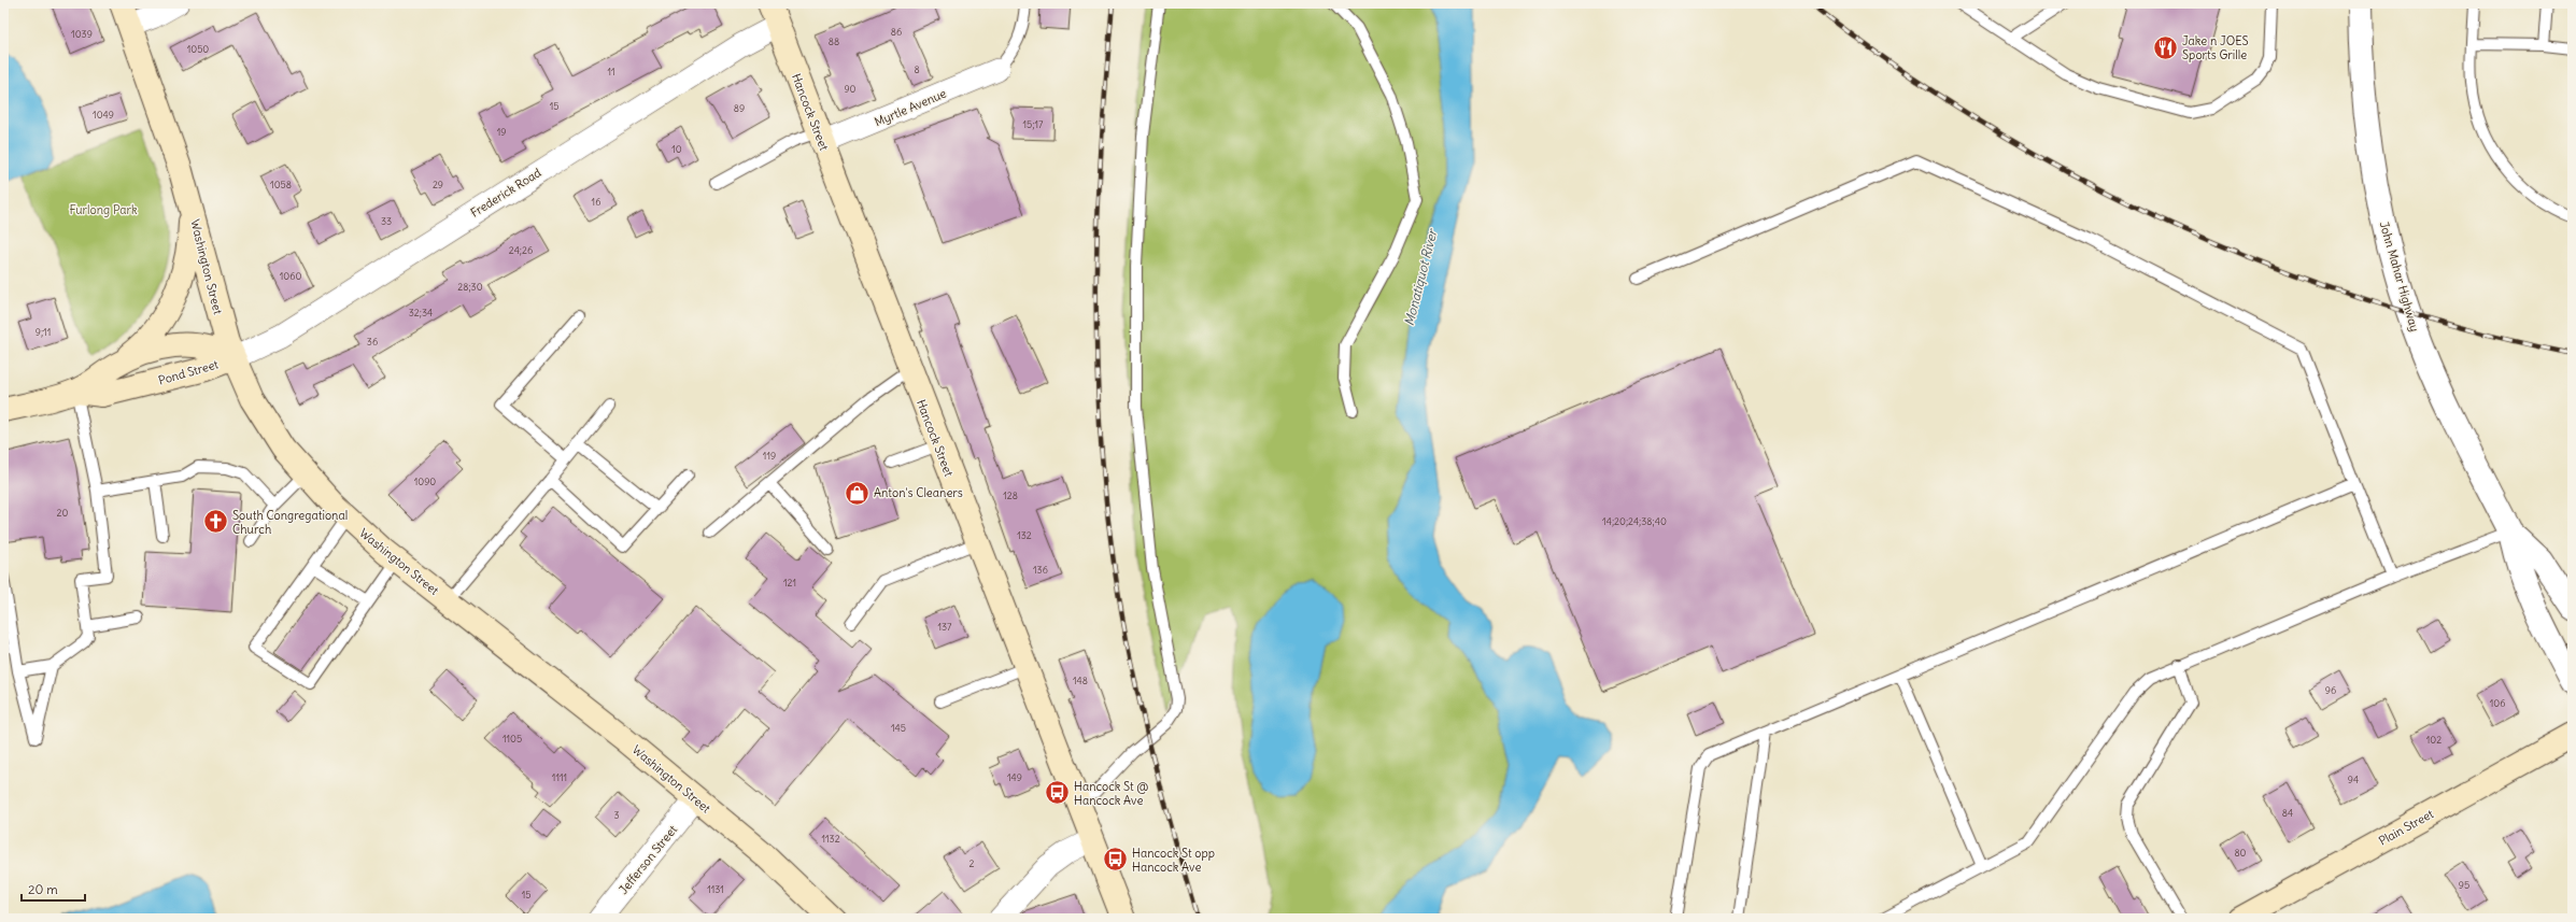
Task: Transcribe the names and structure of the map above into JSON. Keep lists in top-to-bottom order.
{
  "streets": {
    "main road": [
      "Hancock Street",
      "Washington Street",
      "Pond Street",
      "Plain Street"
    ],
    "street": [
      "Myrtle Avenue",
      "Frederick Road",
      "John Mahar Highway",
      "Jefferson Street"
    ]
  },
  "crossings": [
    ["Myrtle Avenue", "Hancock Street"],
    ["Hancock Street", "Frederick Road"],
    ["Frederick Road", "Washington Street"],
    ["Frederick Road", "Pond Street"],
    ["Washington Street", "Pond Street"],
    ["Washington Street", "Jefferson Street"]
  ],
  "water": ["Monatiquot River"],
  "parks": ["Furlong Park"],
  "places": {
    "restaurant": ["Jake n JOES Sports Grille"],
    "shop": ["Anton's Cleaners"],
    "church": ["South Congregational Church"],
    "bus stop": ["Hancock St @ Hancock Ave", "Hancock St opp Hancock Ave"]
  },
  "house_numbers": [
    "86",
    "1039",
    "88",
    "1050",
    "8",
    "11",
    "90",
    "15",
    "89",
    "1049",
    "15;17",
    "19",
    "10",
    "1058",
    "29",
    "16",
    "33",
    "24;26",
    "1060",
    "28;30",
    "32;34",
    "9;11",
    "36",
    "119",
    "1090",
    "128",
    "20",
    "14;20;24;38;40",
    "132",
    "136",
    "121",
    "137",
    "148",
    "96",
    "106",
    "145",
    "1105",
    "102",
    "1111",
    "149",
    "94",
    "84",
    "3",
    "1132",
    "80",
    "2",
    "95",
    "1131",
    "15"
  ],
  "scale_bar": "20 m"
}
